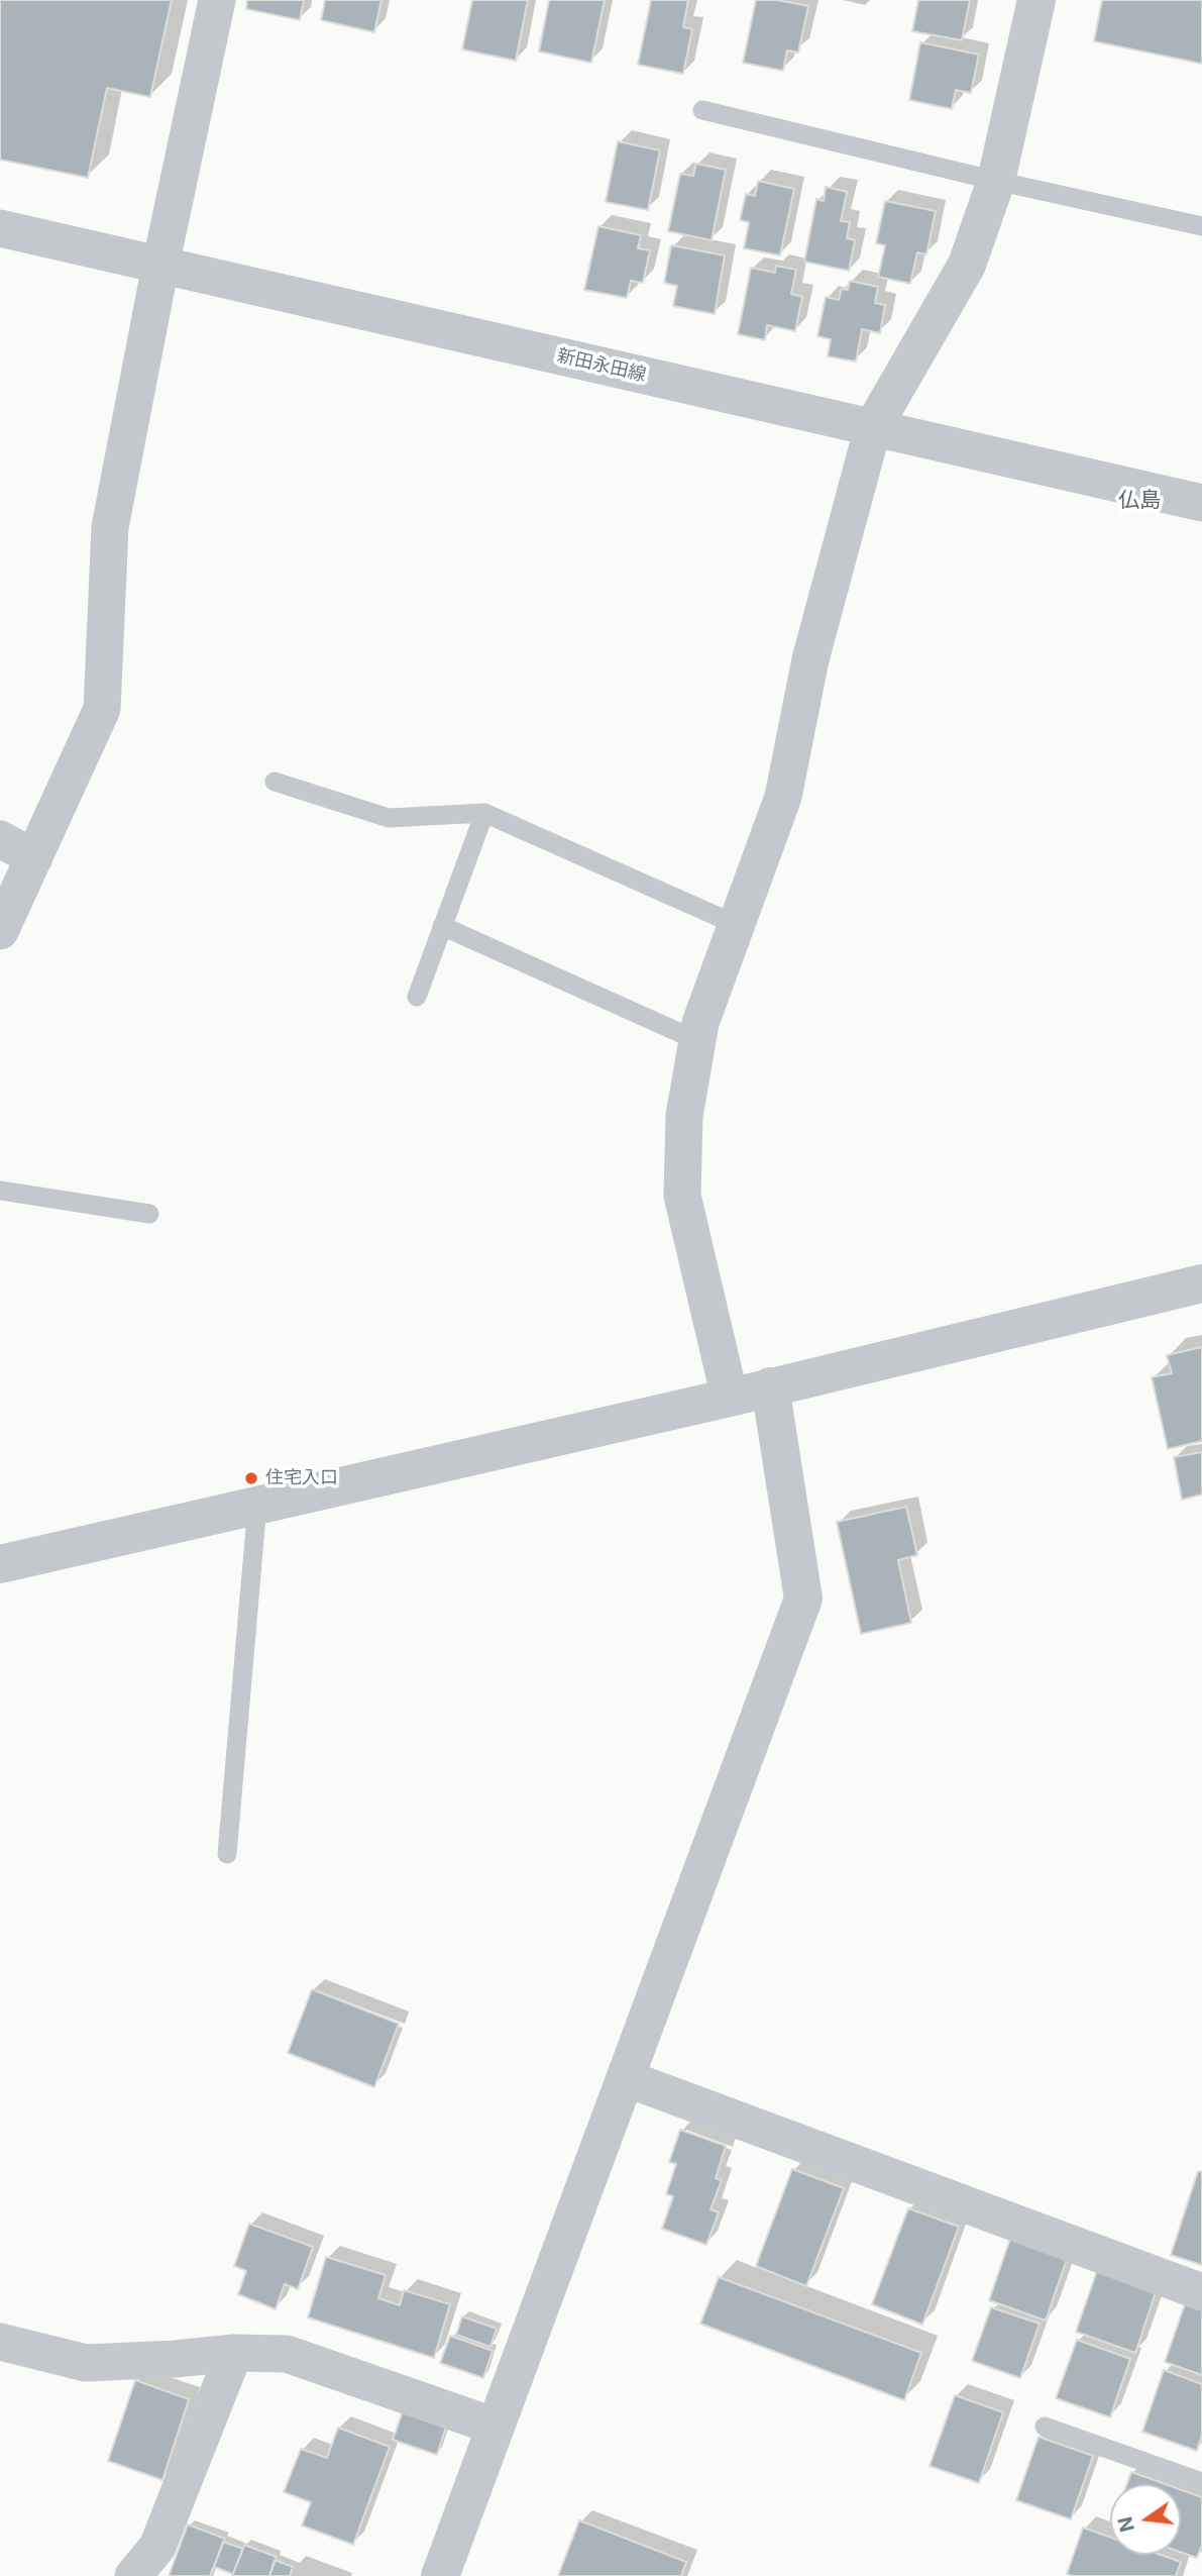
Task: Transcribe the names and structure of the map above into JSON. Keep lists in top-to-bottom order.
{
  "streets": {
    "street": ["新田永田線"]
  },
  "districts": ["仏島"],
  "places": ["住宅入口"],
  "north": "left"
}
